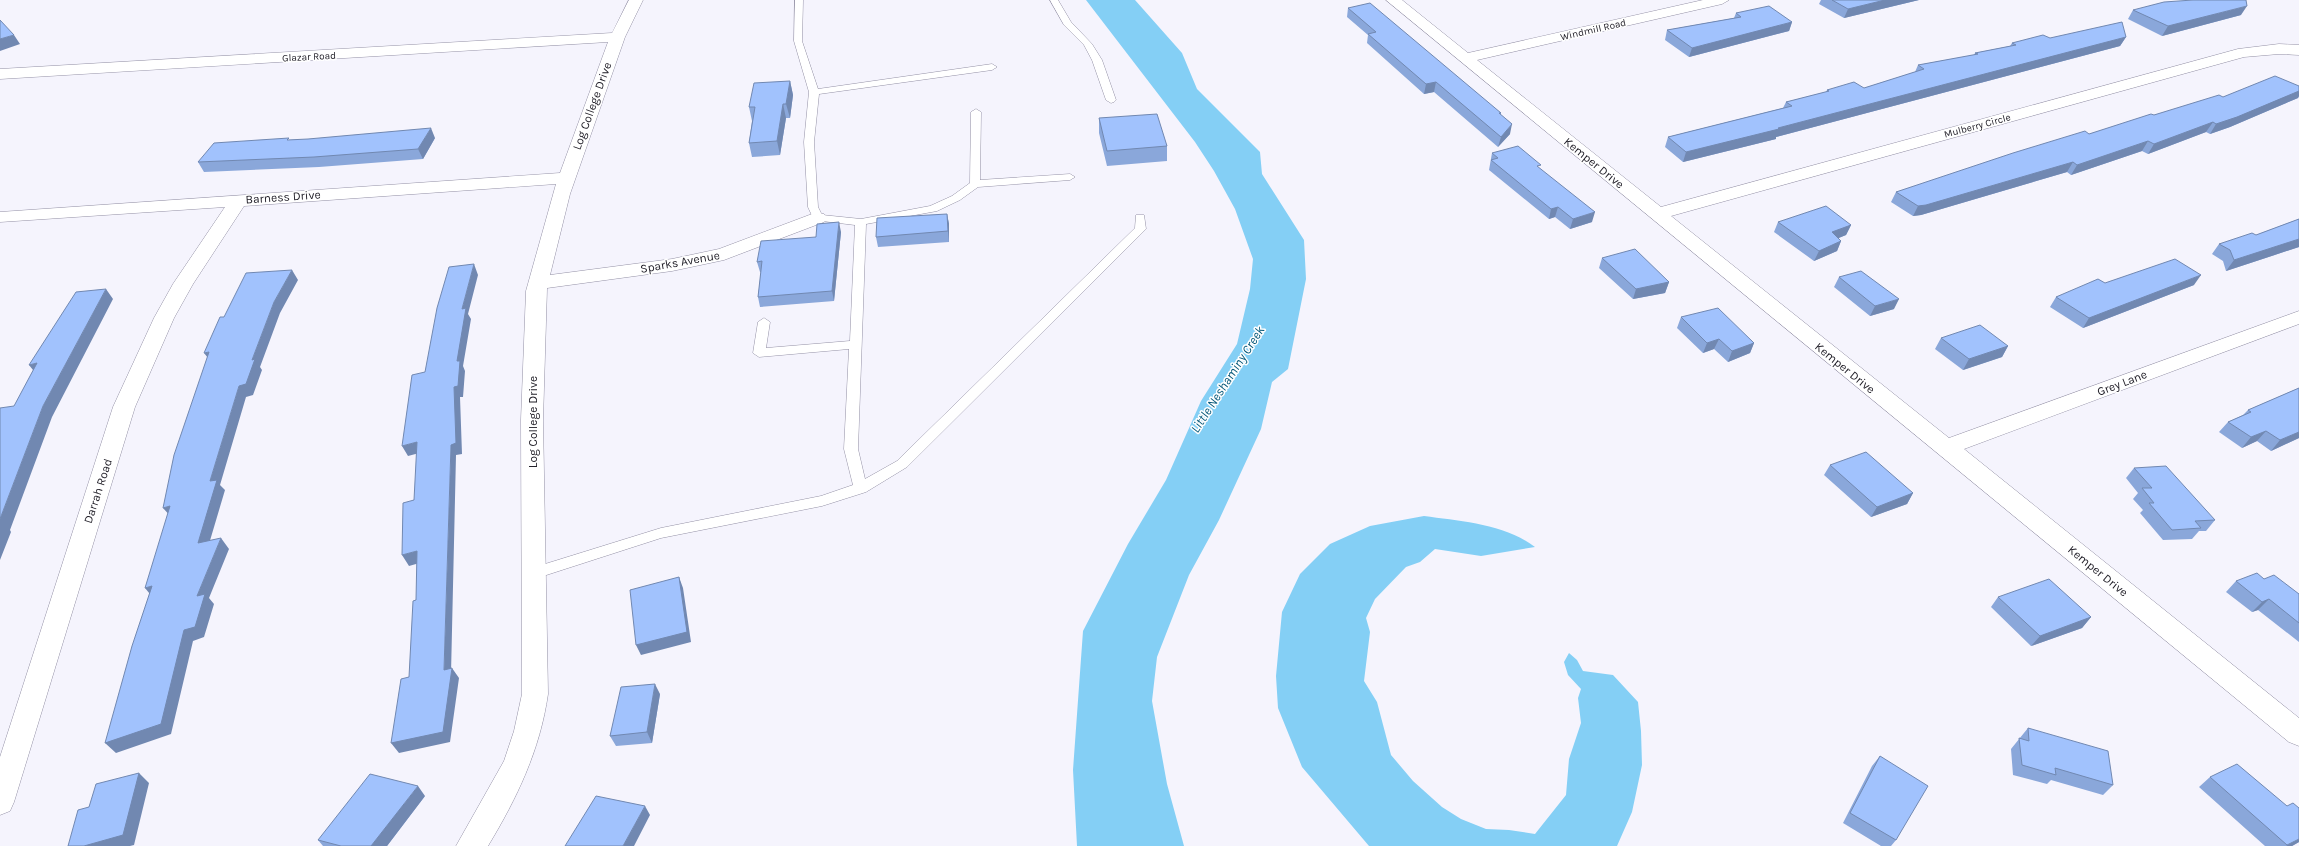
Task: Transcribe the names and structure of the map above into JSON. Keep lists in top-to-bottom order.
{
  "streets": {
    "street": [
      "Windmill Road",
      "Glazar Road",
      "Log College Drive",
      "Mulberry Circle",
      "Kemper Drive",
      "Barness Drive",
      "Sparks Avenue",
      "Grey Lane",
      "Darrah Road"
    ]
  },
  "crossings": [
    ["Windmill Road", "Kemper Drive"],
    ["Glazar Road", "Log College Drive"],
    ["Log College Drive", "Barness Drive"],
    ["Log College Drive", "Sparks Avenue"],
    ["Mulberry Circle", "Kemper Drive"],
    ["Kemper Drive", "Grey Lane"],
    ["Barness Drive", "Darrah Road"]
  ],
  "water": ["Little Neshaminy Creek"]
}
